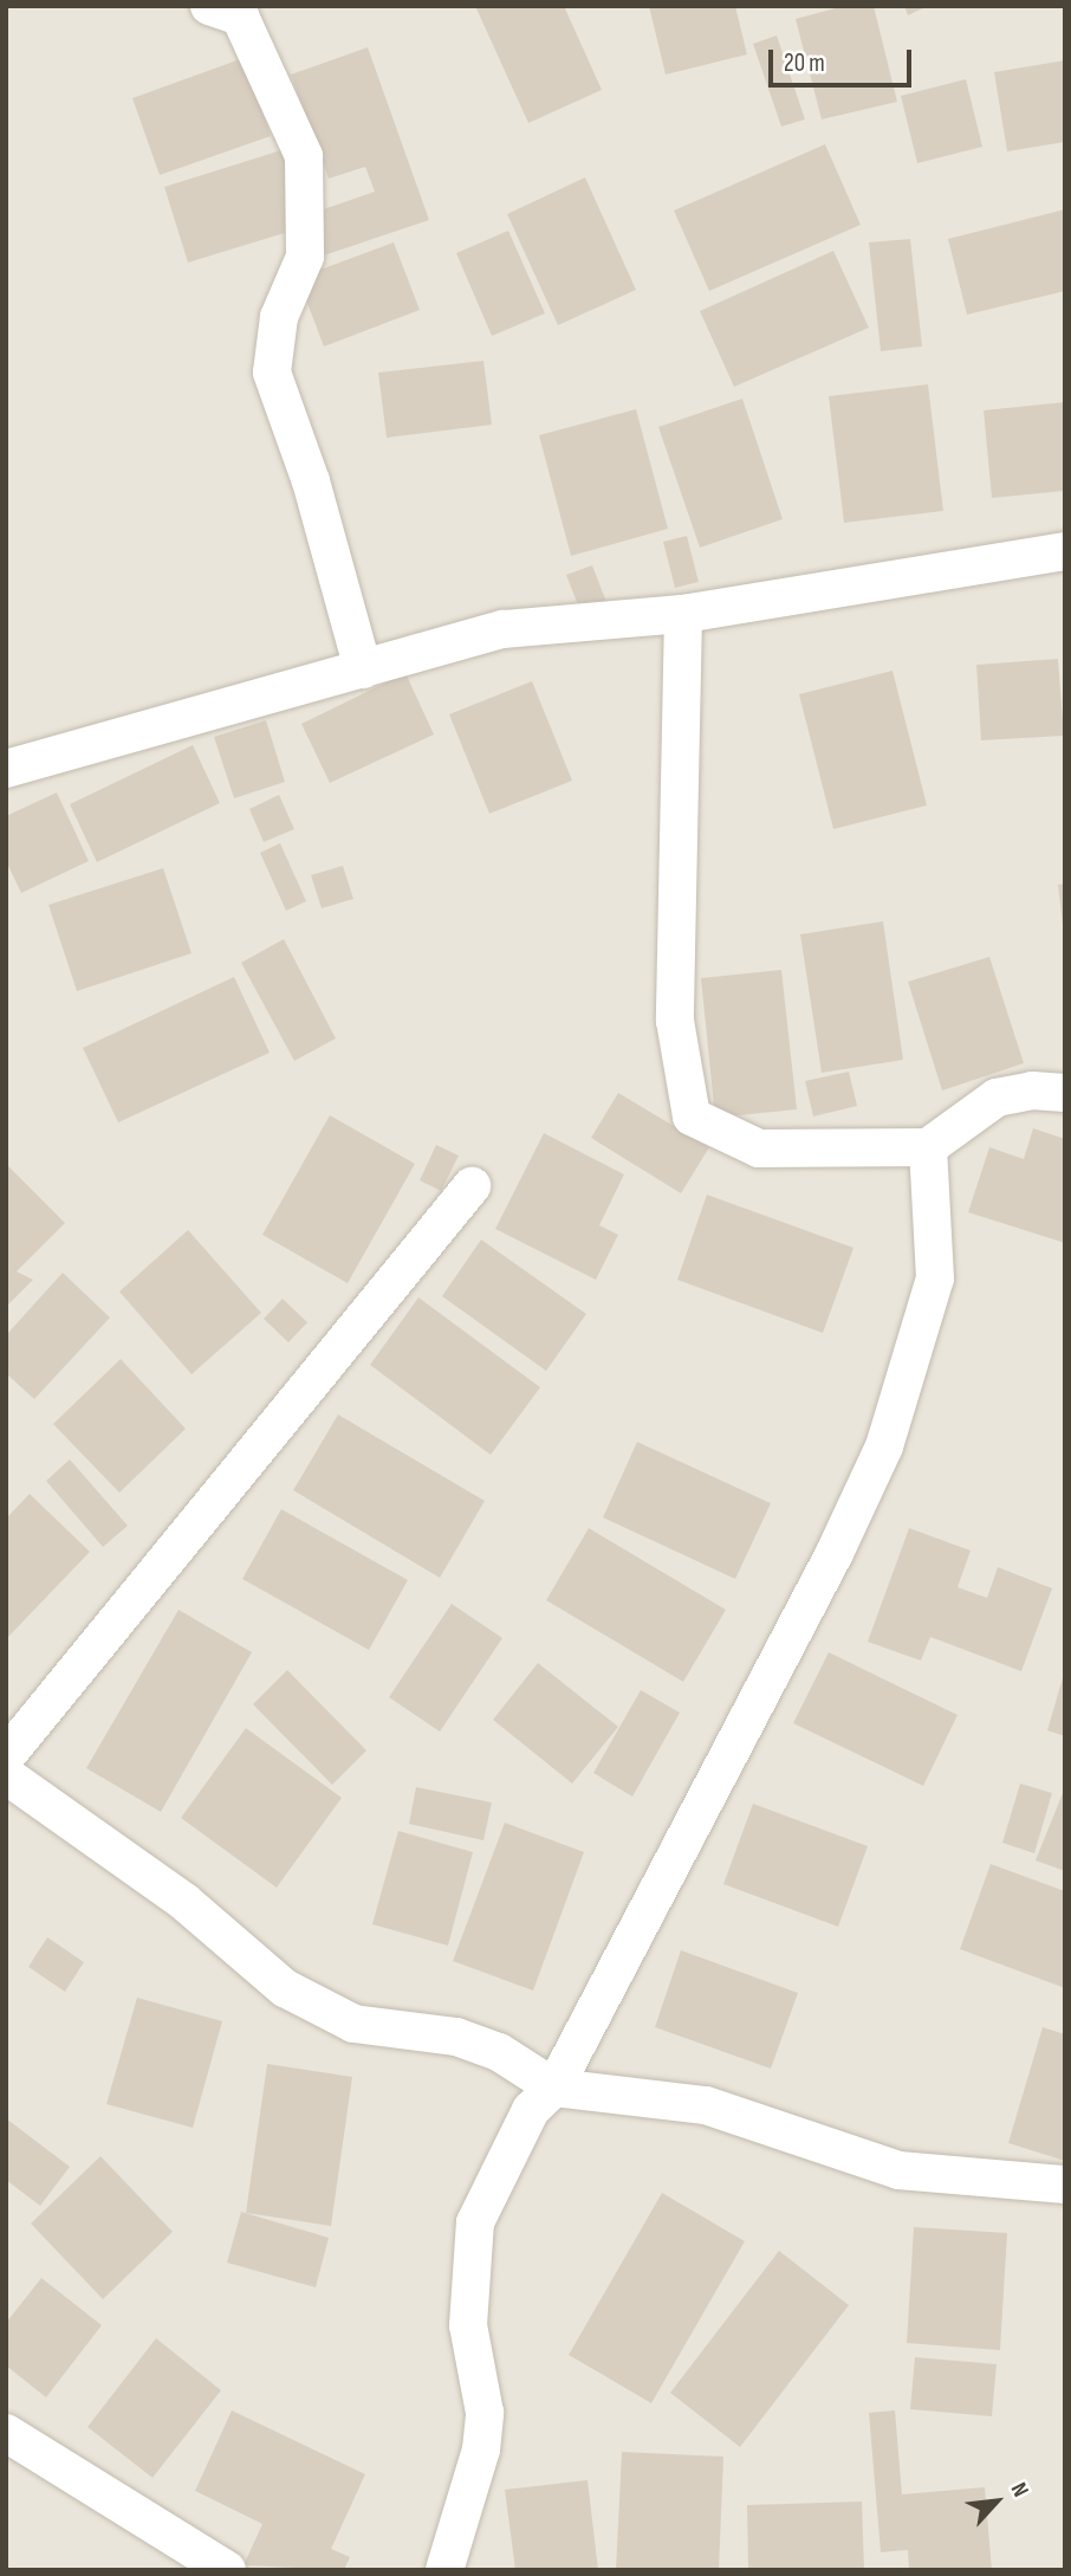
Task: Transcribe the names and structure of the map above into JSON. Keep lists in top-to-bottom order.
{
  "scale_bar": "20 m",
  "north": "top right"
}
